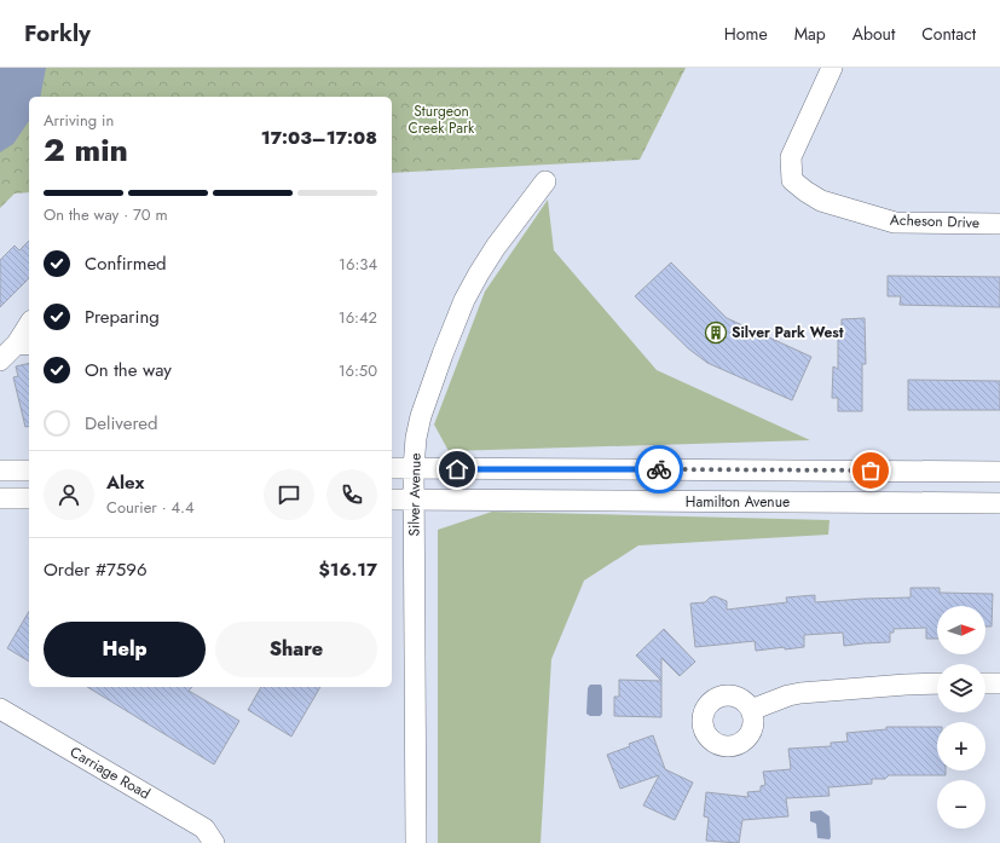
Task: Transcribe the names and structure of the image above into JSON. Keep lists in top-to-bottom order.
{
  "streets": {
    "street": [
      "Acheson Drive",
      "Silver Avenue",
      "Hamilton Avenue",
      "Carriage Road"
    ]
  },
  "crossings": [
    ["Silver Avenue", "Hamilton Avenue"]
  ],
  "parks": ["Sturgeon Creek Park"],
  "places": {
    "building": ["Silver Park West"]
  },
  "north": "right",
  "page": {
    "header": "Forkly",
    "nav": [
      "Home",
      "Map",
      "About",
      "Contact"
    ],
    "heading": ["2 min", "Arriving in", "17:03–17:08"],
    "panel": [
      "Alex",
      "Courier · 4.4",
      "Order #7596",
      "$16.17"
    ],
    "bar": "On the way · 70 m",
    "list": [
      ["Confirmed", "16:34"],
      ["Preparing", "16:42"],
      ["On the way", "16:50"],
      "Delivered"
    ],
    "map_buttons": ["+", "−"],
    "buttons": ["Help", "Share"]
  }
}
